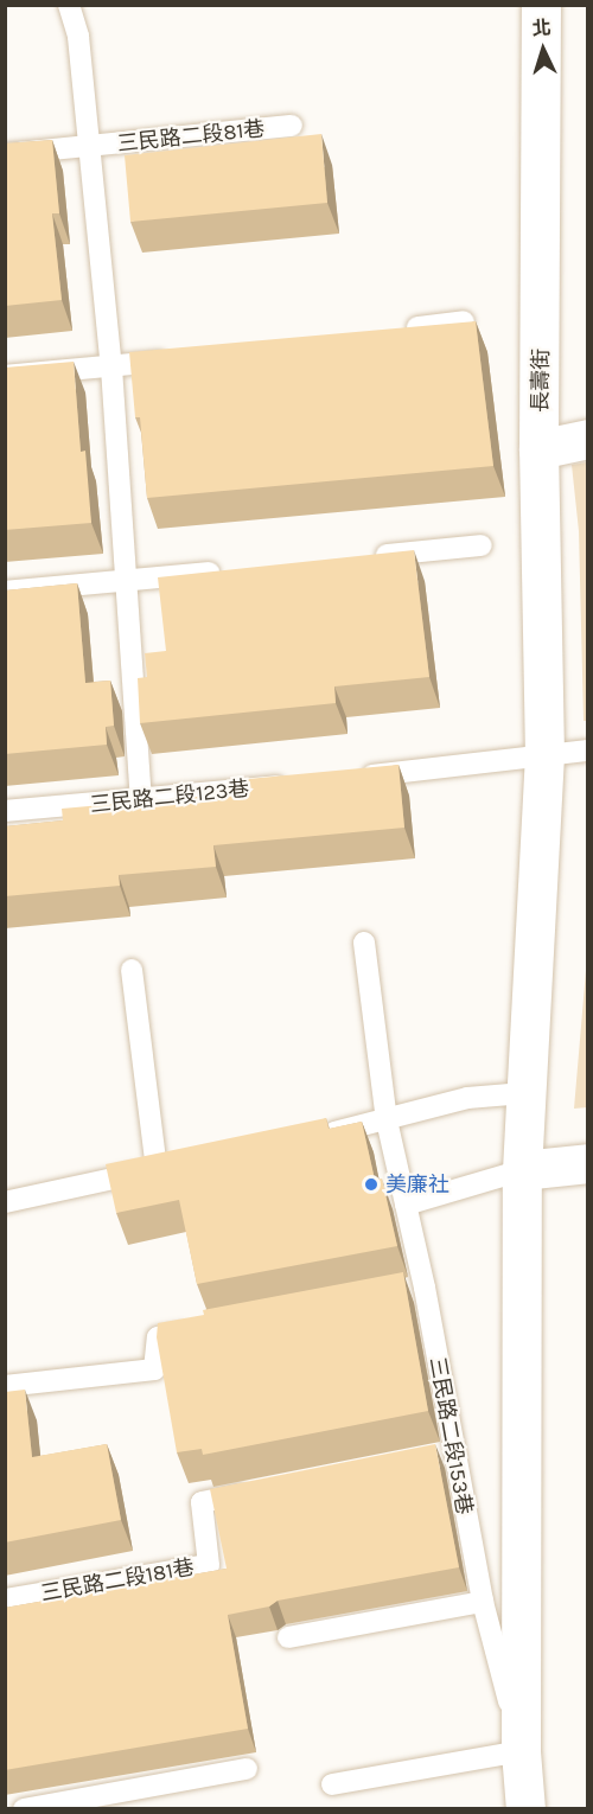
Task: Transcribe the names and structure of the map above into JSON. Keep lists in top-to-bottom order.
{
  "streets": {
    "street": ["長壽街"],
    "lane": [
      "三民路二段81巷",
      "三民路二段123巷",
      "三民路二段153巷",
      "三民路二段181巷"
    ]
  },
  "crossings": [
    ["長壽街", "三民路二段153巷"]
  ],
  "places": ["美廉社"],
  "north": "top"
}
